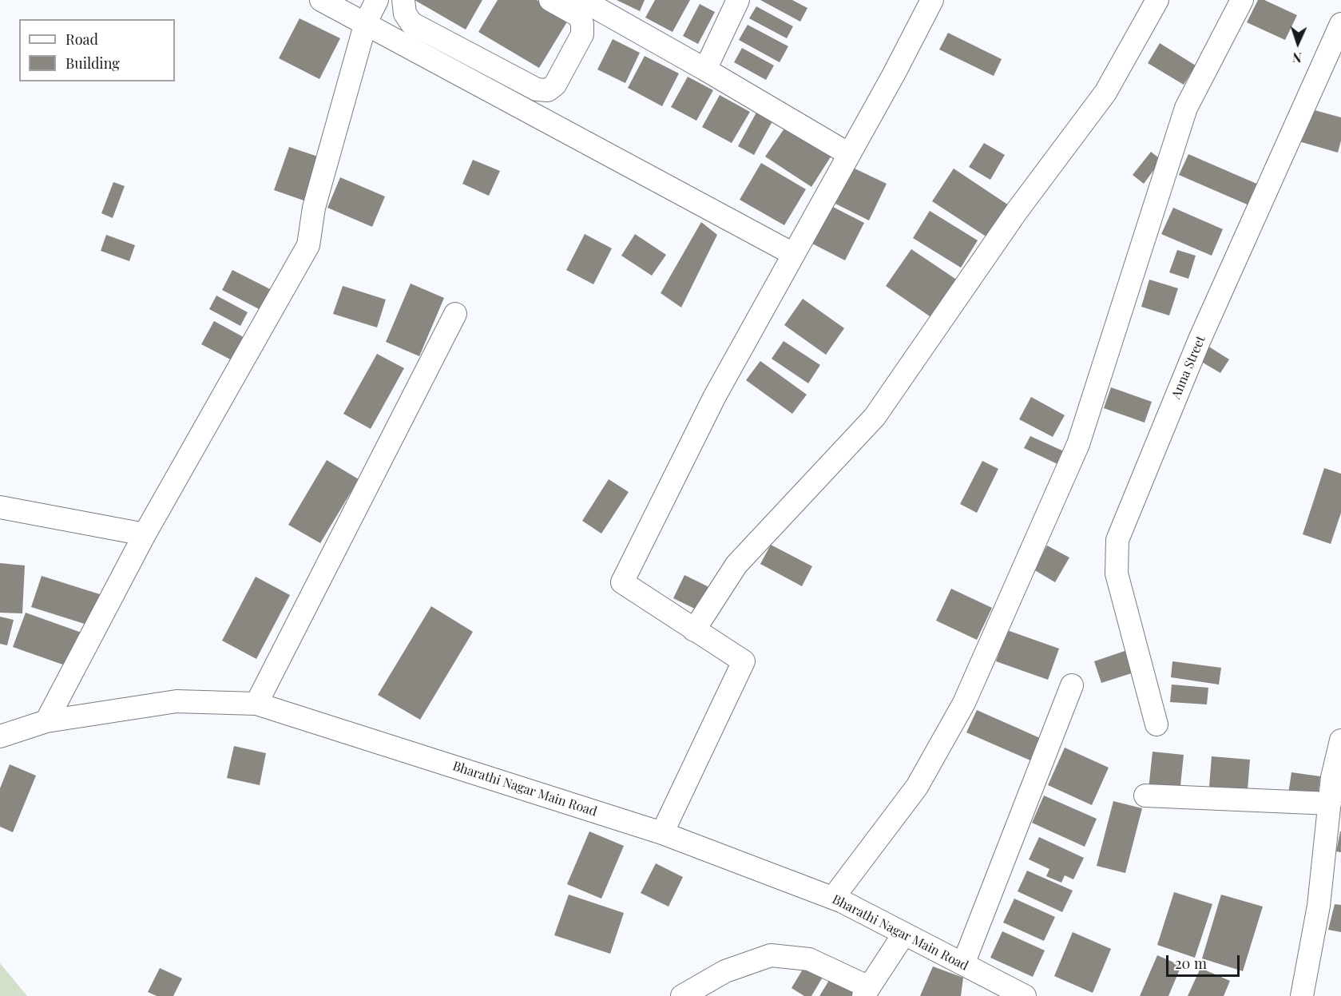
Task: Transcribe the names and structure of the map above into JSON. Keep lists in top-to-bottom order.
{
  "streets": {
    "street": ["Anna Street", "Bharathi Nagar Main Road"]
  },
  "legend": ["Road", "Building"],
  "scale_bar": "20 m",
  "north": "bottom"
}
